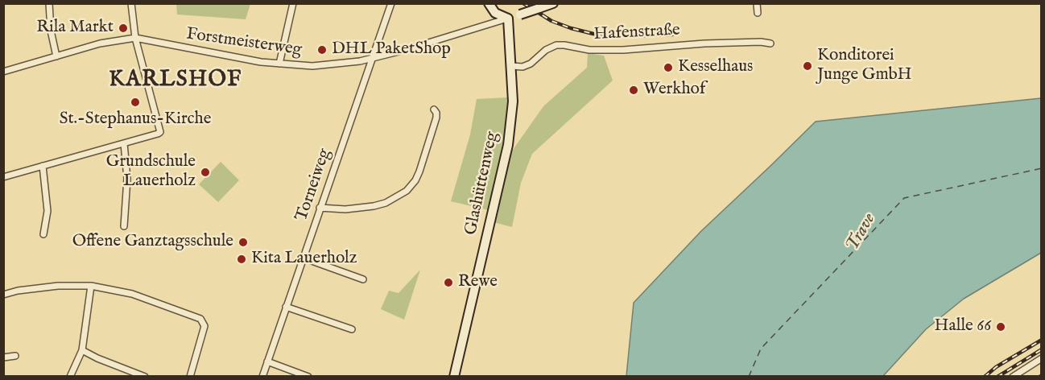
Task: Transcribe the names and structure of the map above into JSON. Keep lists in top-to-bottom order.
{
  "streets": {
    "street": [
      "Hafenstraße",
      "Forstmeisterweg",
      "Glashüttenweg",
      "Torneiweg"
    ]
  },
  "crossings": [
    ["Hafenstraße", "Glashüttenweg"],
    ["Forstmeisterweg", "Glashüttenweg"],
    ["Forstmeisterweg", "Torneiweg"]
  ],
  "districts": ["KARLSHOF"],
  "water": ["Trave"],
  "places": [
    "Rila Markt",
    "DHL PaketShop",
    "Konditorei Junge GmbH",
    "Kesselhaus",
    "Werkhof",
    "St.-Stephanus-Kirche",
    "Grundschule Lauerholz",
    "Offene Ganztagsschule",
    "Kita Lauerholz",
    "Rewe",
    "Halle 66"
  ]
}
